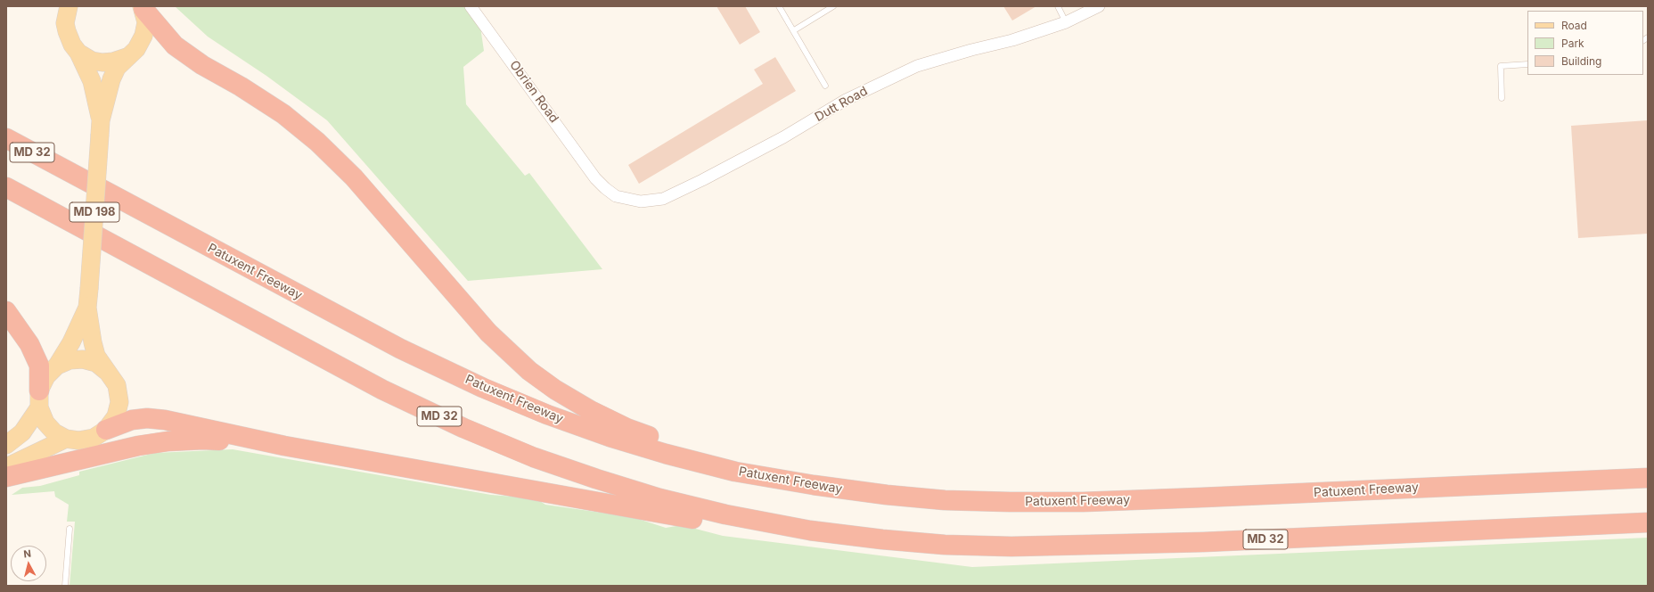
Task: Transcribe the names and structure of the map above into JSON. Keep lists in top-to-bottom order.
{
  "streets": {
    "highway": ["MD 32", "Patuxent Freeway"],
    "main road": ["MD 198"],
    "street": ["Obrien Road", "Dutt Road"]
  },
  "crossings": [
    ["Obrien Road", "Dutt Road"]
  ],
  "legend": ["Road", "Park", "Building"],
  "north": "top"
}
